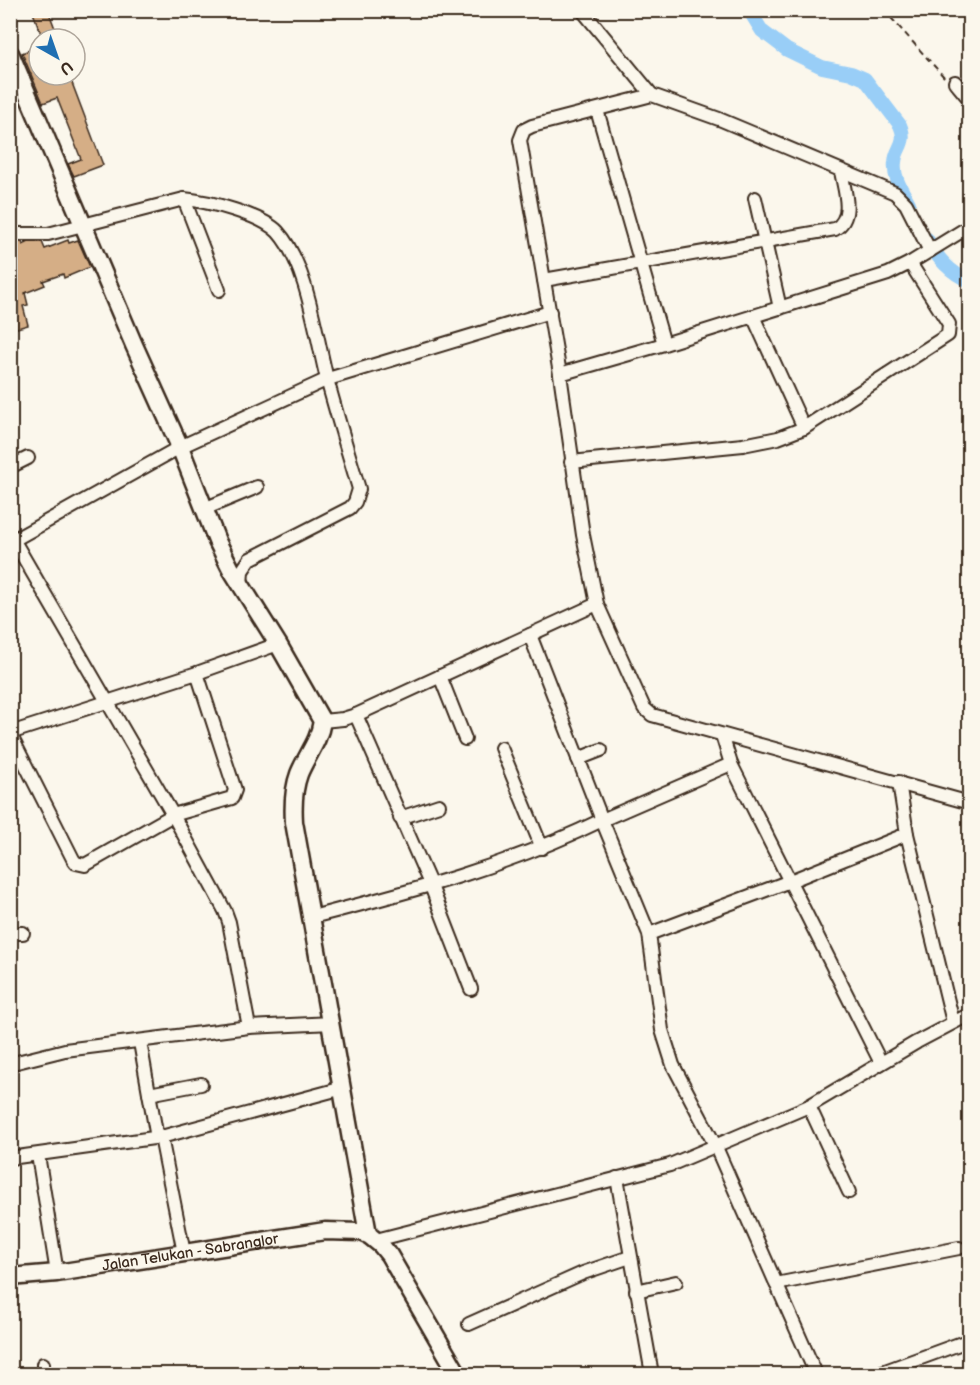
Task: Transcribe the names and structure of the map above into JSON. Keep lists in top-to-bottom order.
{
  "streets": {
    "street": ["Jalan Telukan - Sabranglor"]
  },
  "north": "bottom right"
}
